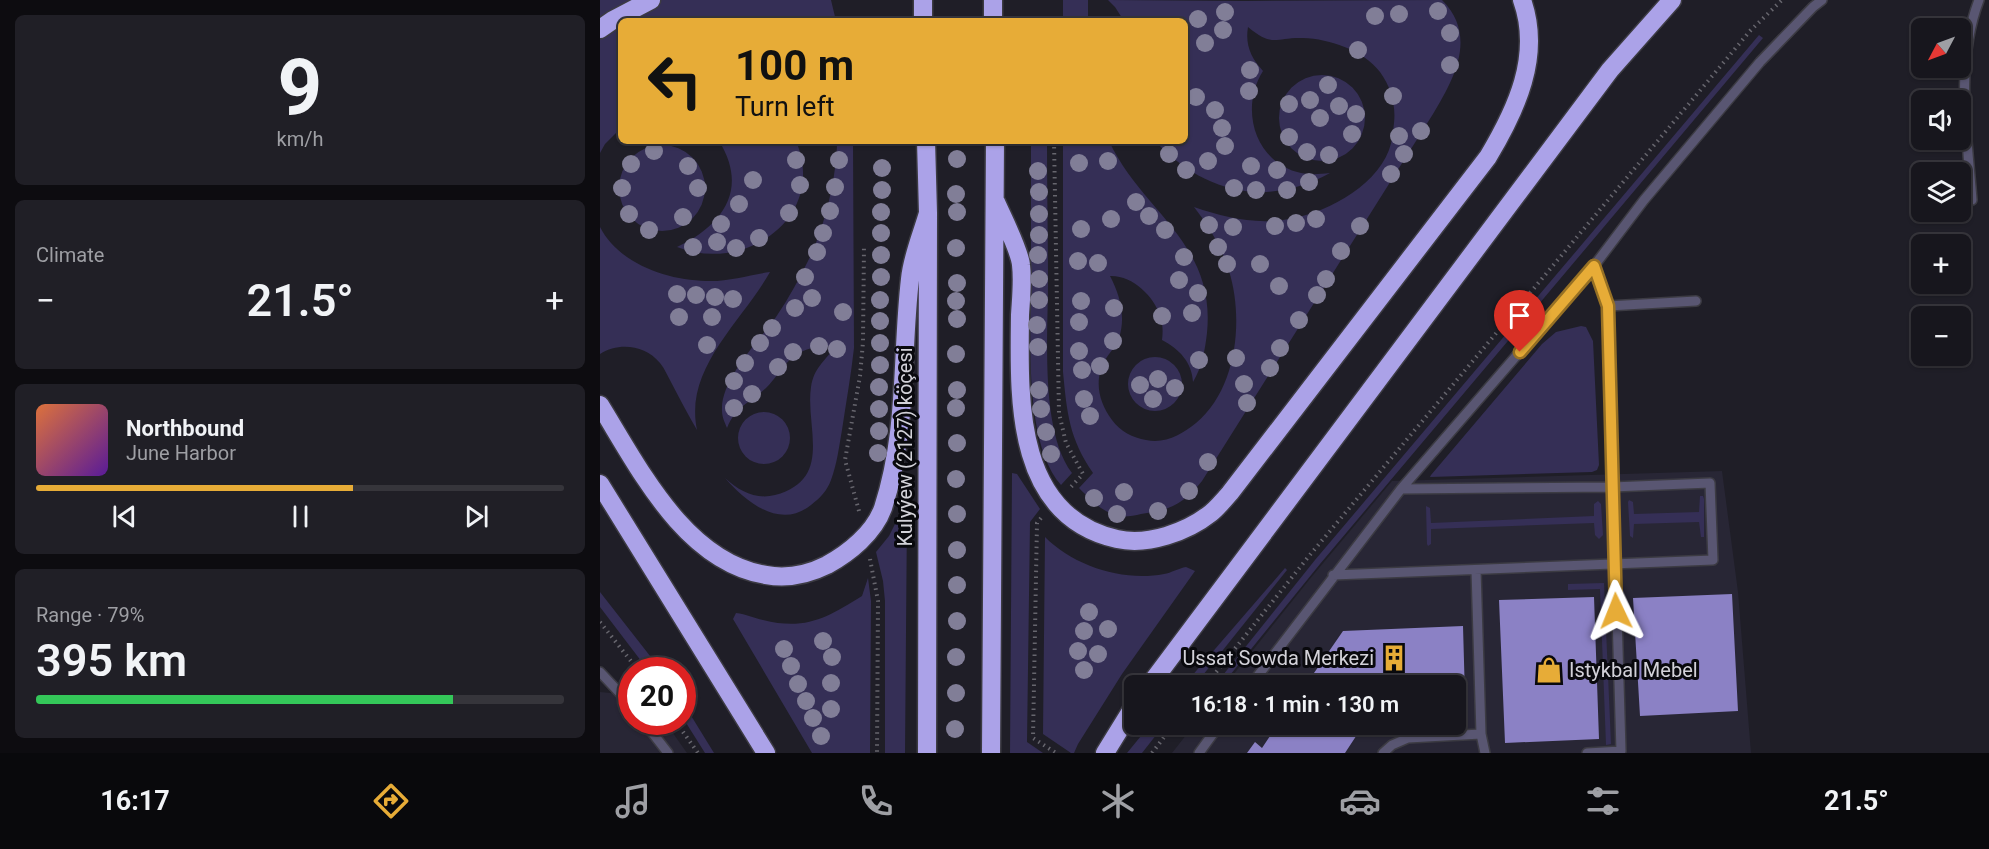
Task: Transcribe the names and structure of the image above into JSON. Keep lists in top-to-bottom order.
{
  "streets": {
    "highway": ["Kulyýew (2127) köçesi"]
  },
  "places": {
    "building": ["Ussat Sowda Merkezi"],
    "shop": ["Istykbal Mebel"]
  },
  "north": "bottom left",
  "page": {
    "tile": [
      ["9", "km/h"],
      "Climate",
      ["Range · 79%", "395 km"]
    ],
    "map_buttons": ["+", "−"],
    "turn": ["100 m", "Turn left"],
    "heat": ["−", "21.5°", "+"],
    "song": ["Northbound", "June Harbor"],
    "limit": "20",
    "trip": "16:18 · 1 min · 130 m",
    "tabs": ["16:17", "21.5°"]
  }
}
